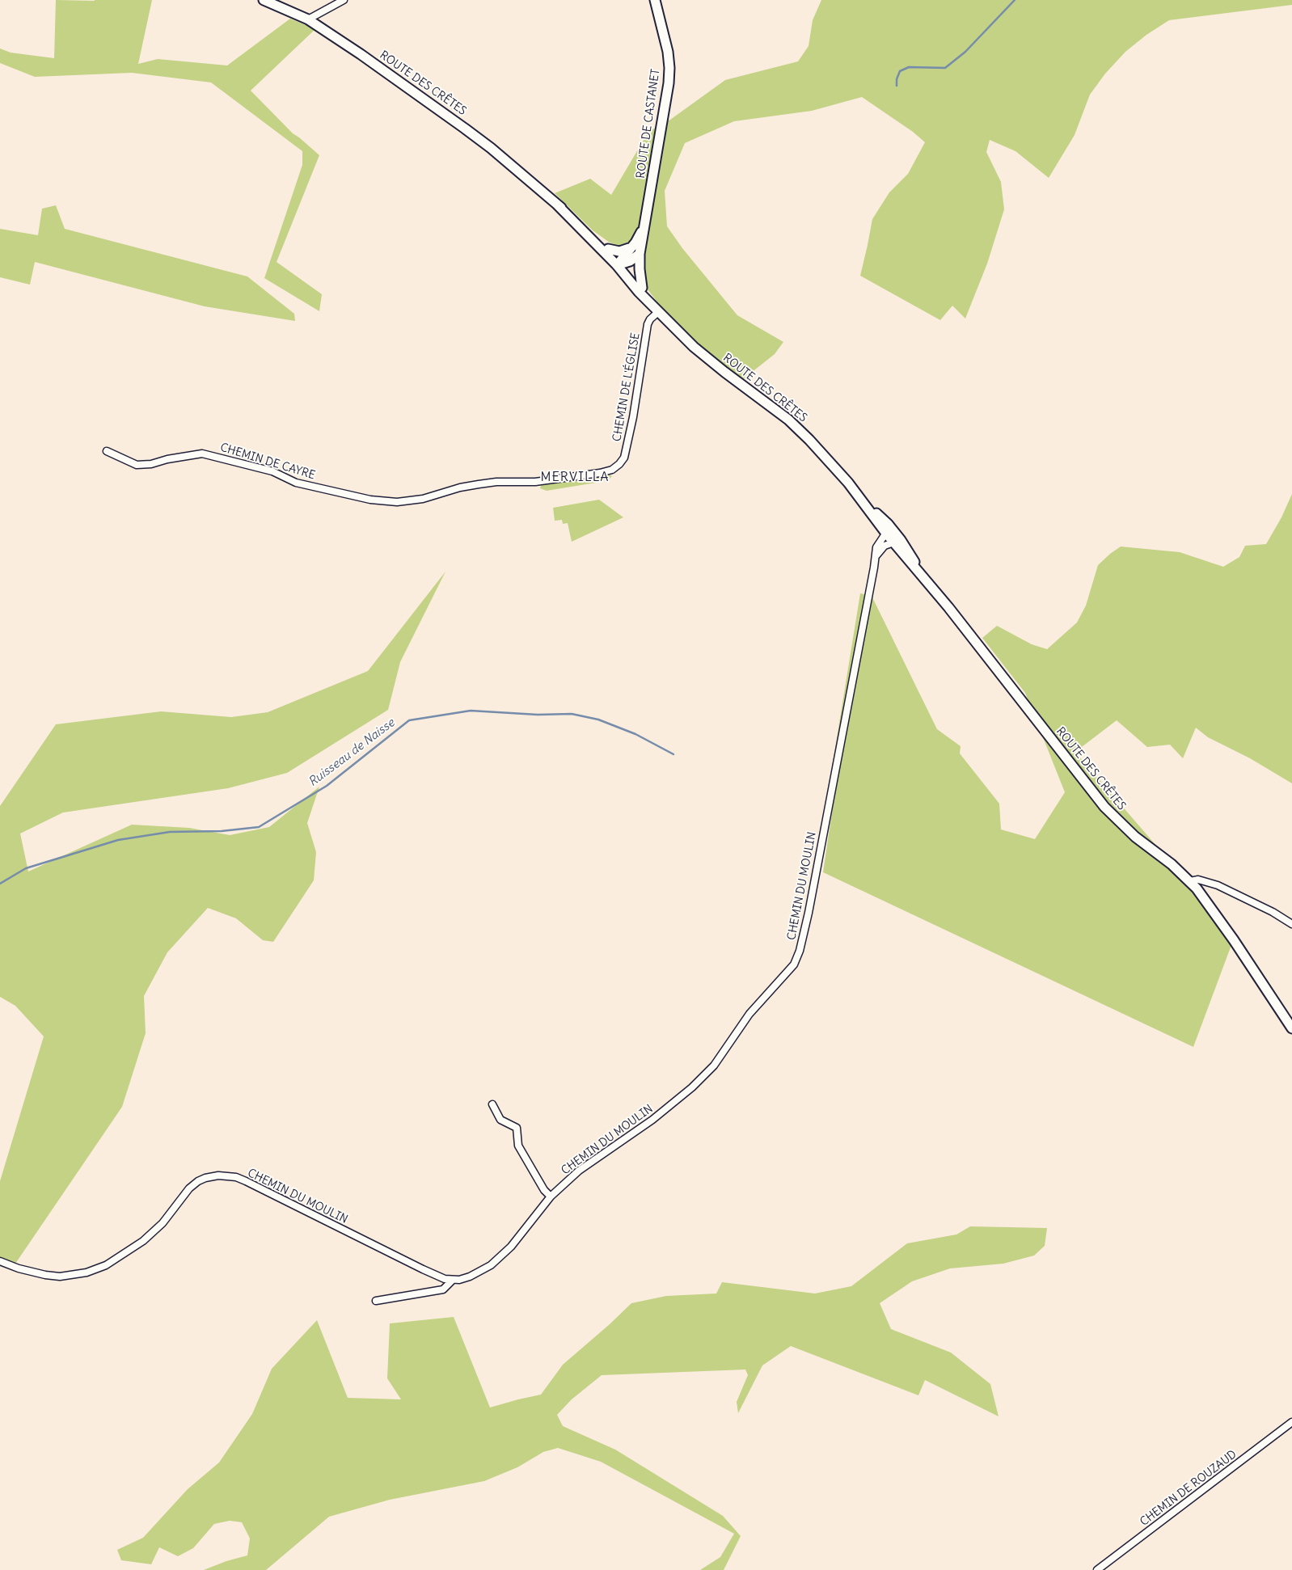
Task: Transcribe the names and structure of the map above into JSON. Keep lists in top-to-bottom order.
{
  "streets": {
    "street": [
      "ROUTE DES CRÊTES",
      "ROUTE DE CASTANET",
      "CHEMIN DE L'ÉGLISE",
      "CHEMIN DE CAYRE",
      "CHEMIN DU MOULIN",
      "CHEMIN DE ROUZAUD"
    ]
  },
  "crossings": [
    ["ROUTE DES CRÊTES", "ROUTE DE CASTANET"],
    ["ROUTE DES CRÊTES", "CHEMIN DE L'ÉGLISE"],
    ["ROUTE DES CRÊTES", "CHEMIN DU MOULIN"],
    ["CHEMIN DE L'ÉGLISE", "CHEMIN DE CAYRE"]
  ],
  "districts": ["MERVILLA"],
  "water": ["Ruisseau de Naisse"]
}
